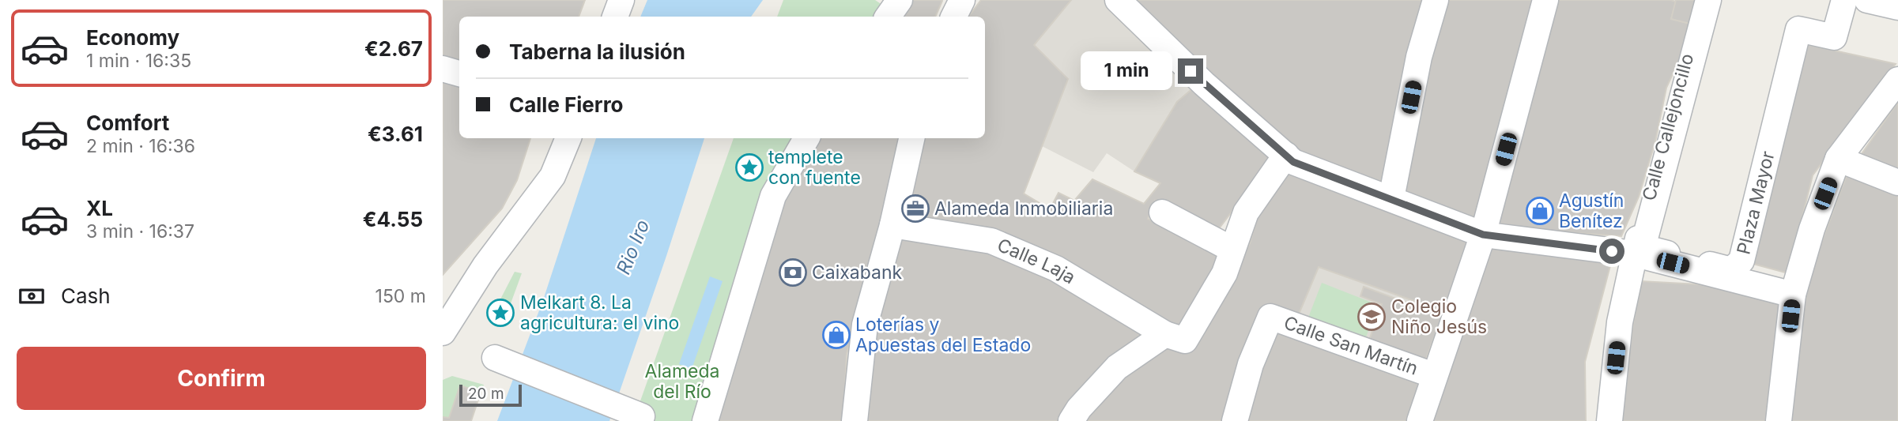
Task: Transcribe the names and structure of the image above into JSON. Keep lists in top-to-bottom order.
{
  "streets": {
    "street": [
      "Calle Callejoncillo",
      "Plaza Mayor",
      "Calle Laja",
      "Calle San Martín"
    ]
  },
  "crossings": [
    ["Calle Callejoncillo", "Plaza Mayor"]
  ],
  "water": ["Rio Iro"],
  "parks": ["Alameda del Río"],
  "places": {
    "place": ["templete con fuente", "Melkart 8. La agricultura: el vino"],
    "office": ["Alameda Inmobiliaria"],
    "shop": ["Agustín Benítez", "Loterías y Apuestas del Estado"],
    "bank": ["Caixabank"],
    "school or university": ["Colegio Niño Jesús"]
  },
  "scale_bar": "20 m",
  "page": {
    "list": [
      {
        "name": "Economy",
        "note": "1 min · 16:35",
        "value": "€2.67"
      },
      {
        "name": "Comfort",
        "note": "2 min · 16:36",
        "value": "€3.61"
      },
      {
        "name": "XL",
        "note": "3 min · 16:37",
        "value": "€4.55"
      }
    ],
    "banner": ["Taberna la ilusión", "Calle Fierro"],
    "bubble": "1 min",
    "pay": ["Cash", "150 m"],
    "buttons": "Confirm",
    "scale": "20 m"
  }
}
